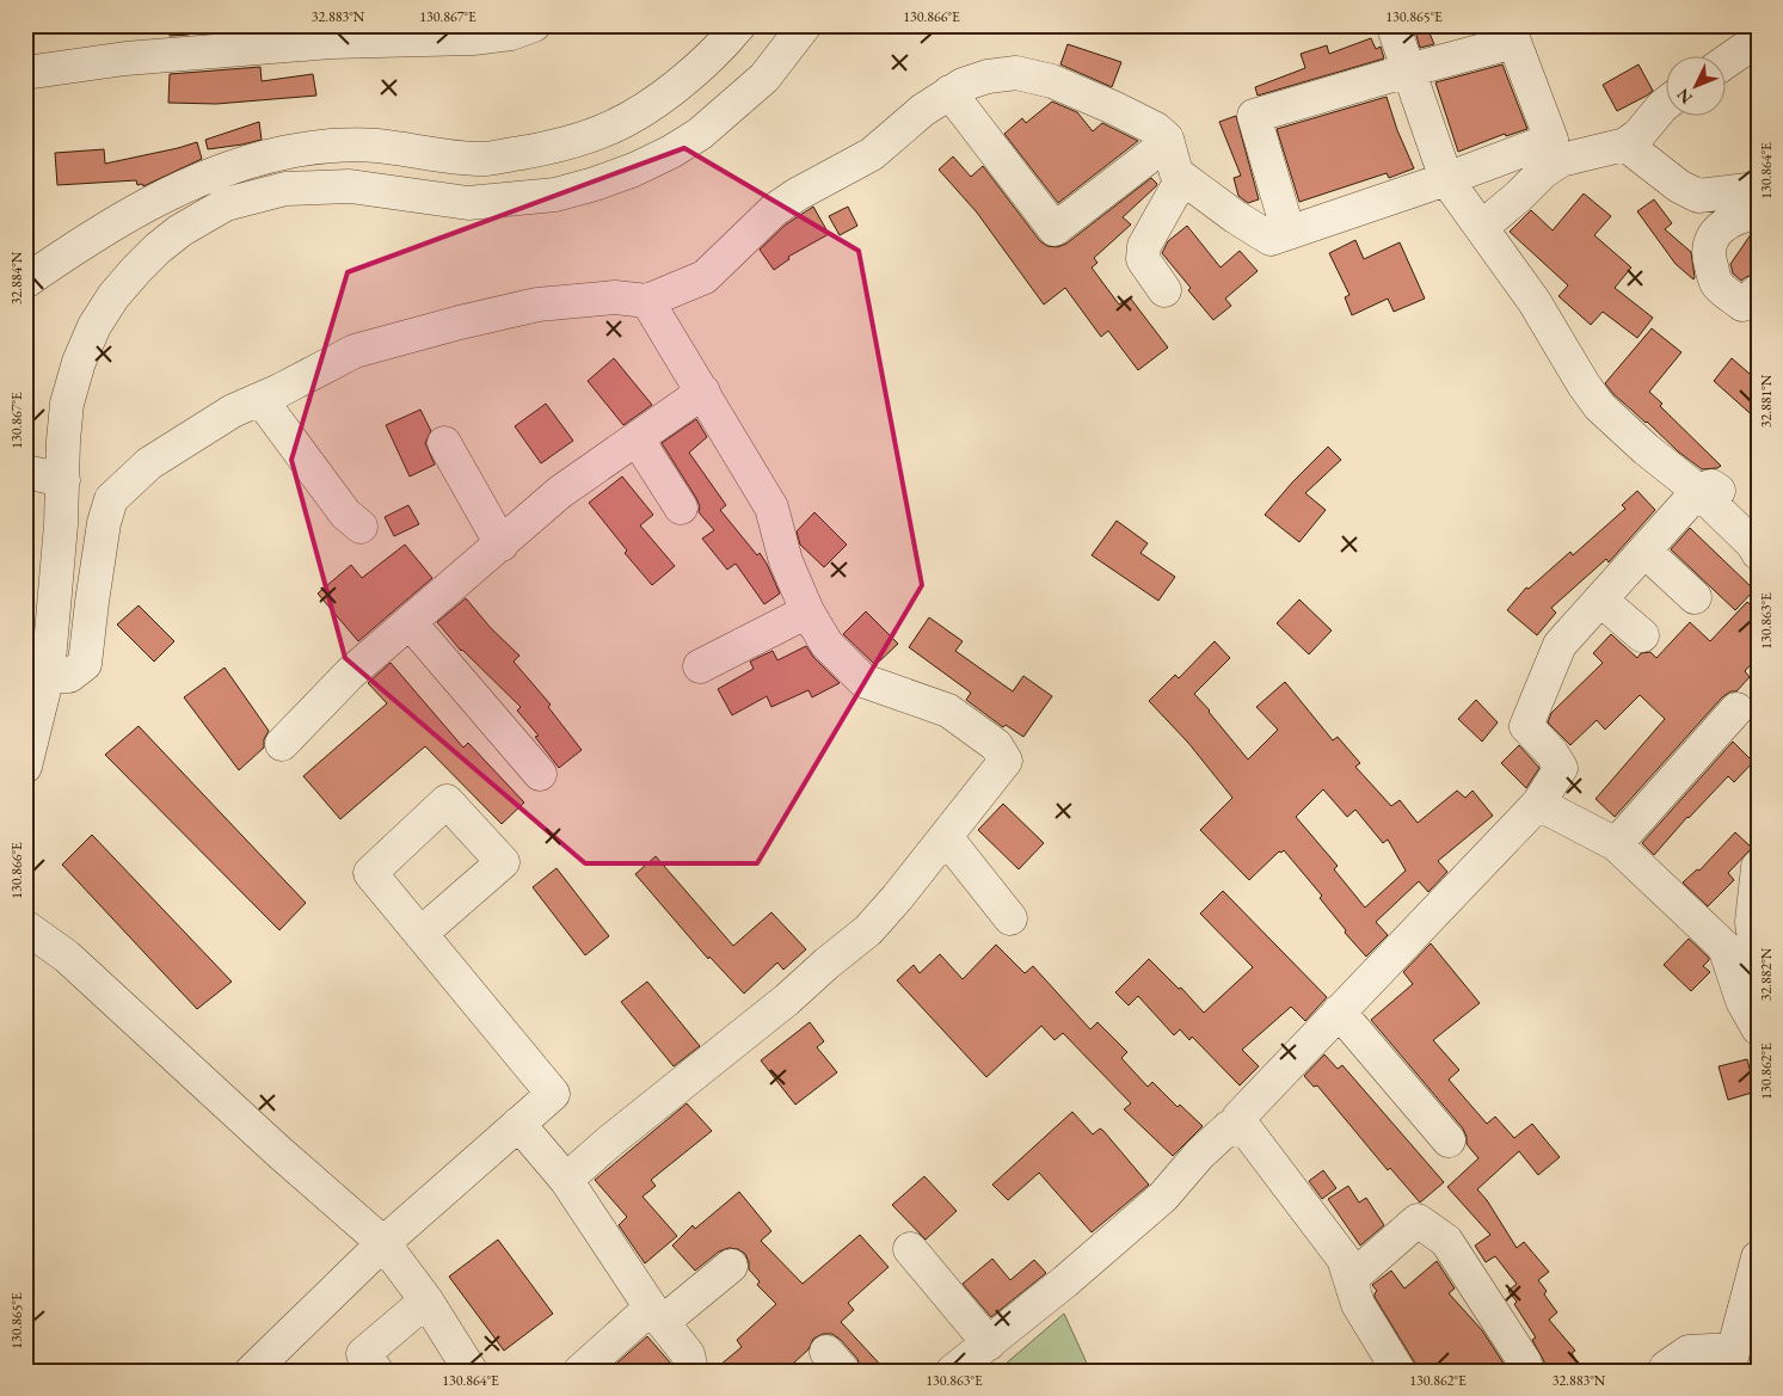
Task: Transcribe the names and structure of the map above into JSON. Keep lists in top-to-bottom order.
{
  "north": "bottom left",
  "coordinates": [
    "32.883°N",
    "130.867°E",
    "130.866°E",
    "130.865°E",
    "130.864°E",
    "32.884°N",
    "32.881°N",
    "130.863°E",
    "32.882°N",
    "130.862°E"
  ]
}
